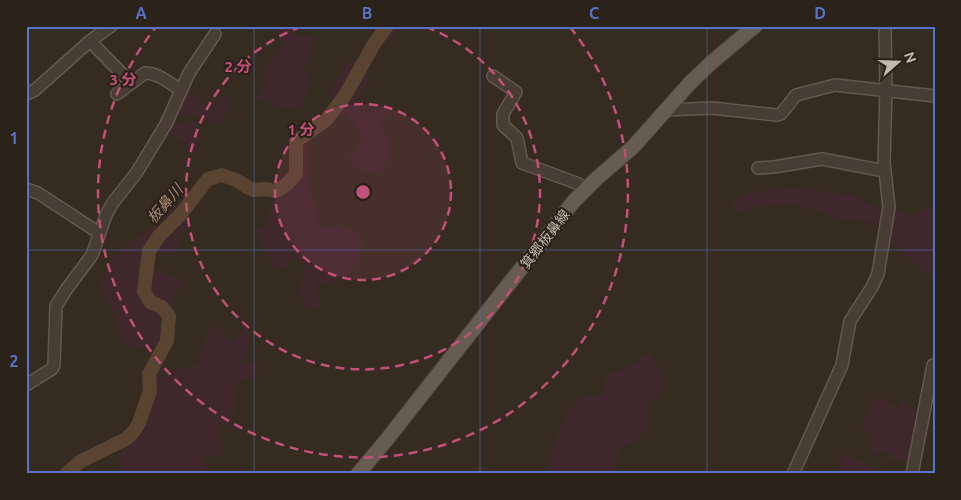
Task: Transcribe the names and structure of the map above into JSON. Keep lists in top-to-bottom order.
{
  "streets": {
    "main road": ["箕郷板鼻線"]
  },
  "water": ["板鼻川"],
  "north": "right",
  "grid": {
    "columns": [
      "A",
      "B",
      "C",
      "D"
    ],
    "rows": ["1", "2"]
  },
  "rings": ["2 分", "3 分", "1 分"]
}
